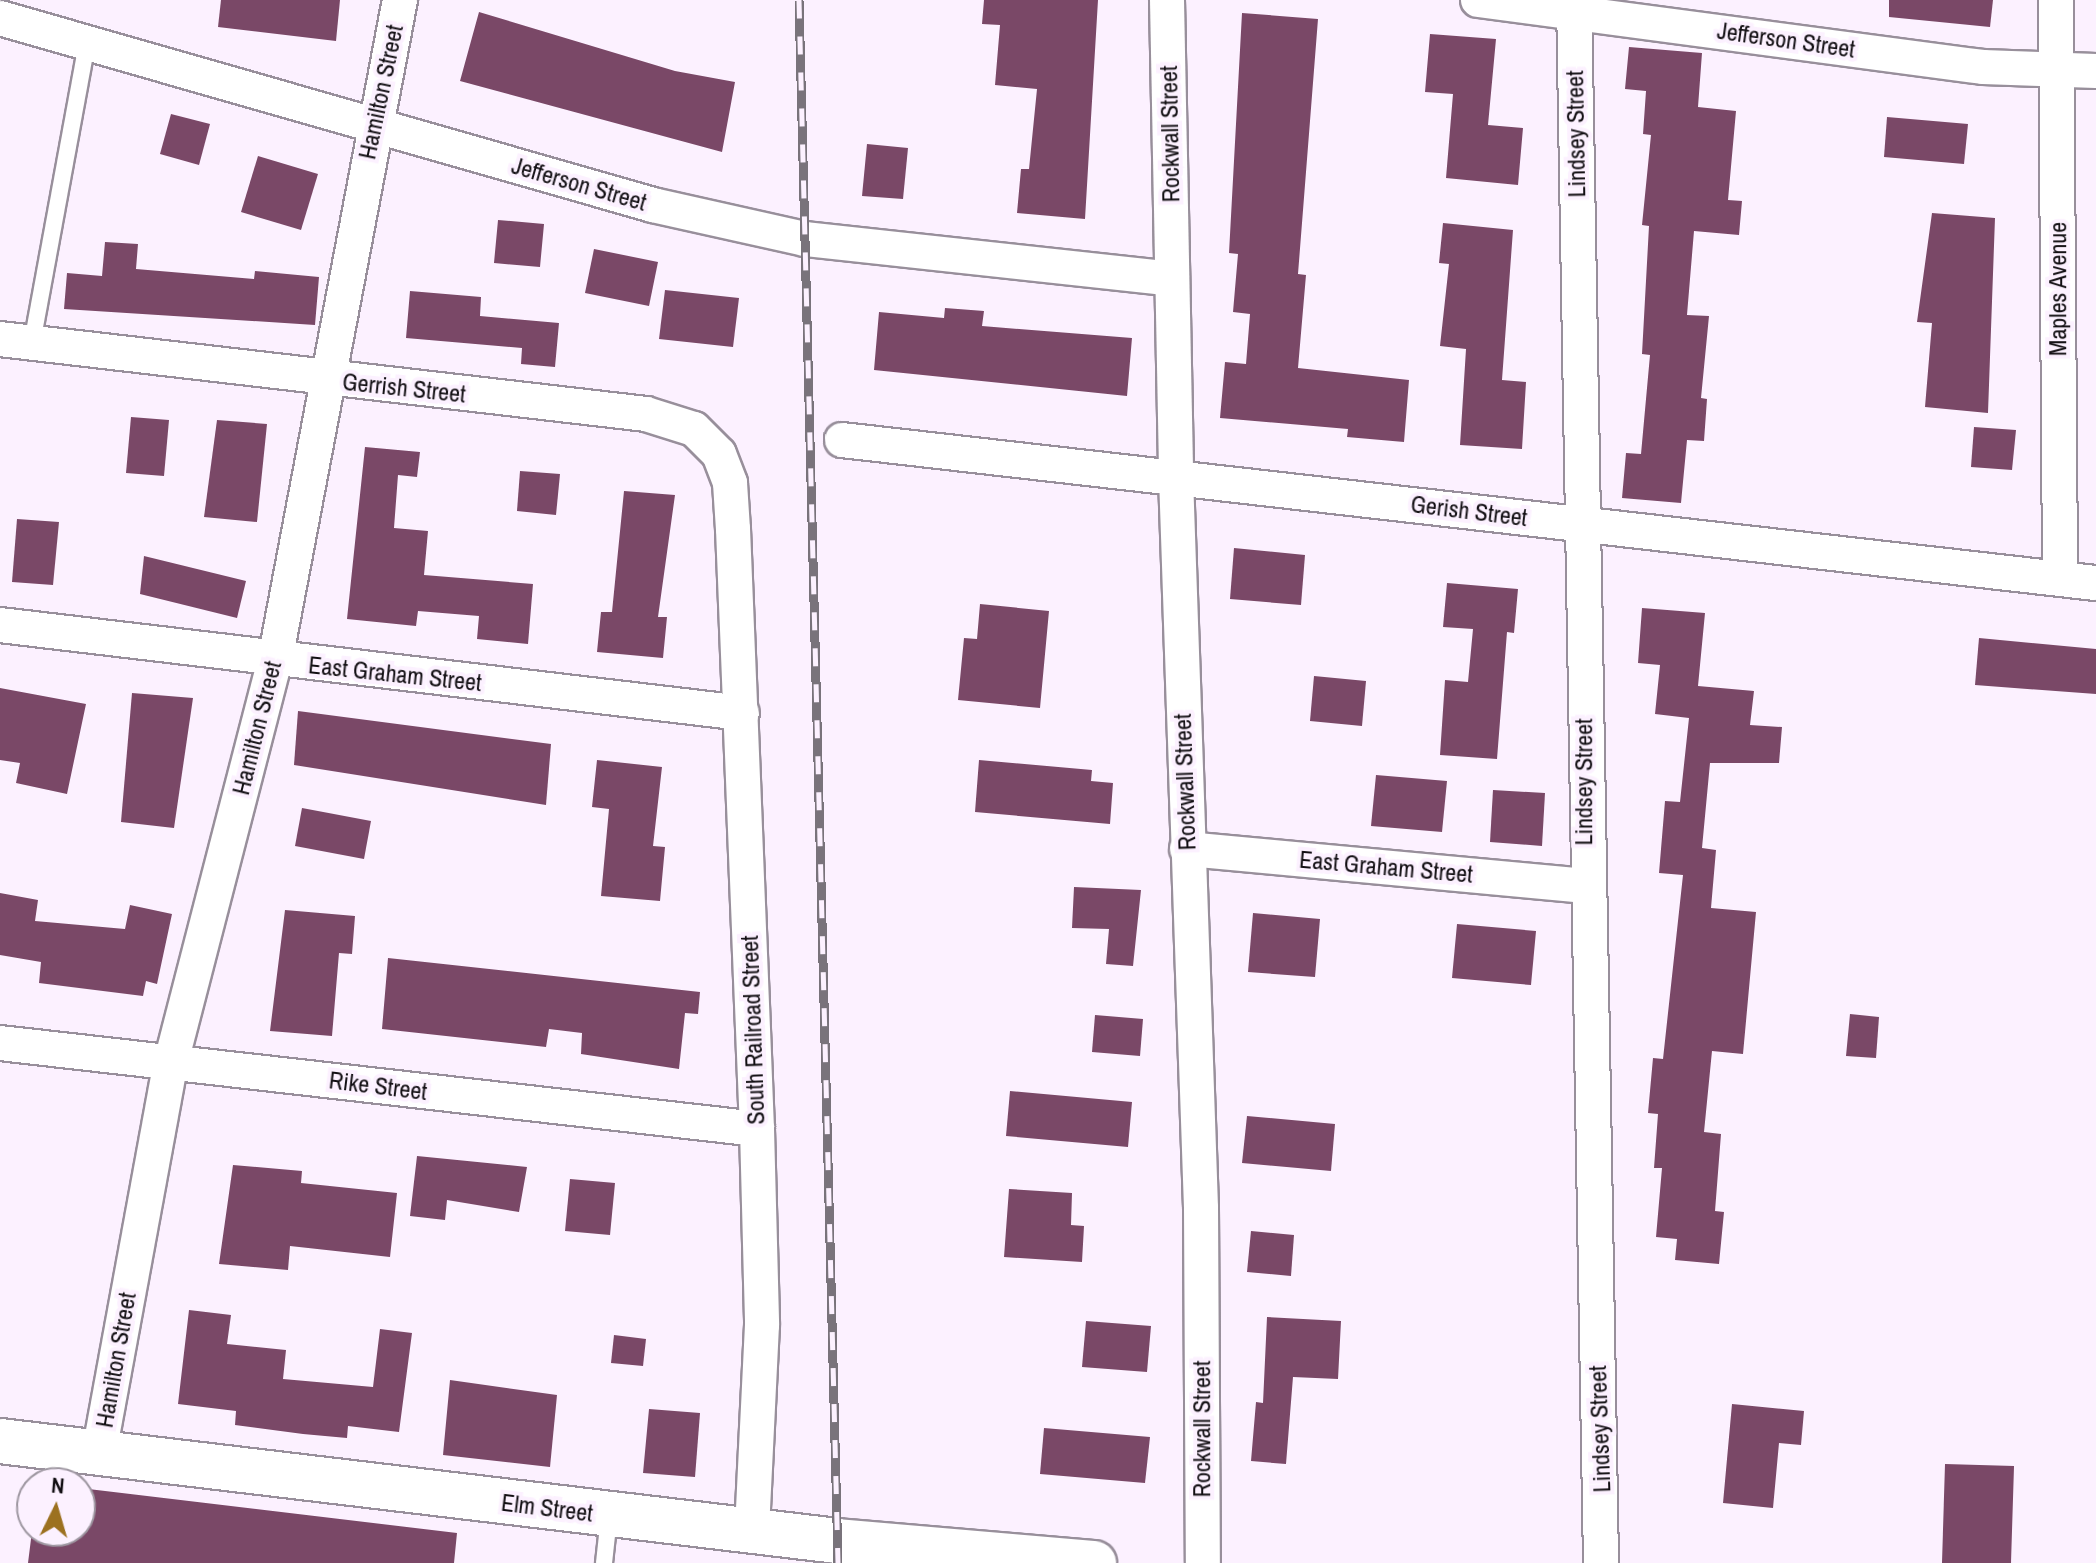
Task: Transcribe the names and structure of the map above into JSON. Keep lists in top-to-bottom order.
{
  "streets": {
    "main road": ["Elm Street"],
    "street": [
      "Jefferson Street",
      "Hamilton Street",
      "Rockwall Street",
      "Lindsey Street",
      "Maples Avenue",
      "Gerrish Street",
      "Gerish Street",
      "East Graham Street",
      "South Railroad Street",
      "Rike Street"
    ]
  },
  "crossings": [
    ["Jefferson Street", "Hamilton Street"],
    ["Jefferson Street", "Rockwall Street"],
    ["Jefferson Street", "Lindsey Street"],
    ["Jefferson Street", "Maples Avenue"],
    ["Hamilton Street", "Gerrish Street"],
    ["Hamilton Street", "East Graham Street"],
    ["Hamilton Street", "Rike Street"],
    ["Hamilton Street", "Elm Street"],
    ["Rockwall Street", "Gerish Street"],
    ["Rockwall Street", "East Graham Street"],
    ["Lindsey Street", "Gerish Street"],
    ["Lindsey Street", "East Graham Street"],
    ["Maples Avenue", "Gerish Street"],
    ["Gerrish Street", "South Railroad Street"],
    ["East Graham Street", "South Railroad Street"],
    ["South Railroad Street", "Rike Street"],
    ["South Railroad Street", "Elm Street"]
  ],
  "north": "top"
}
